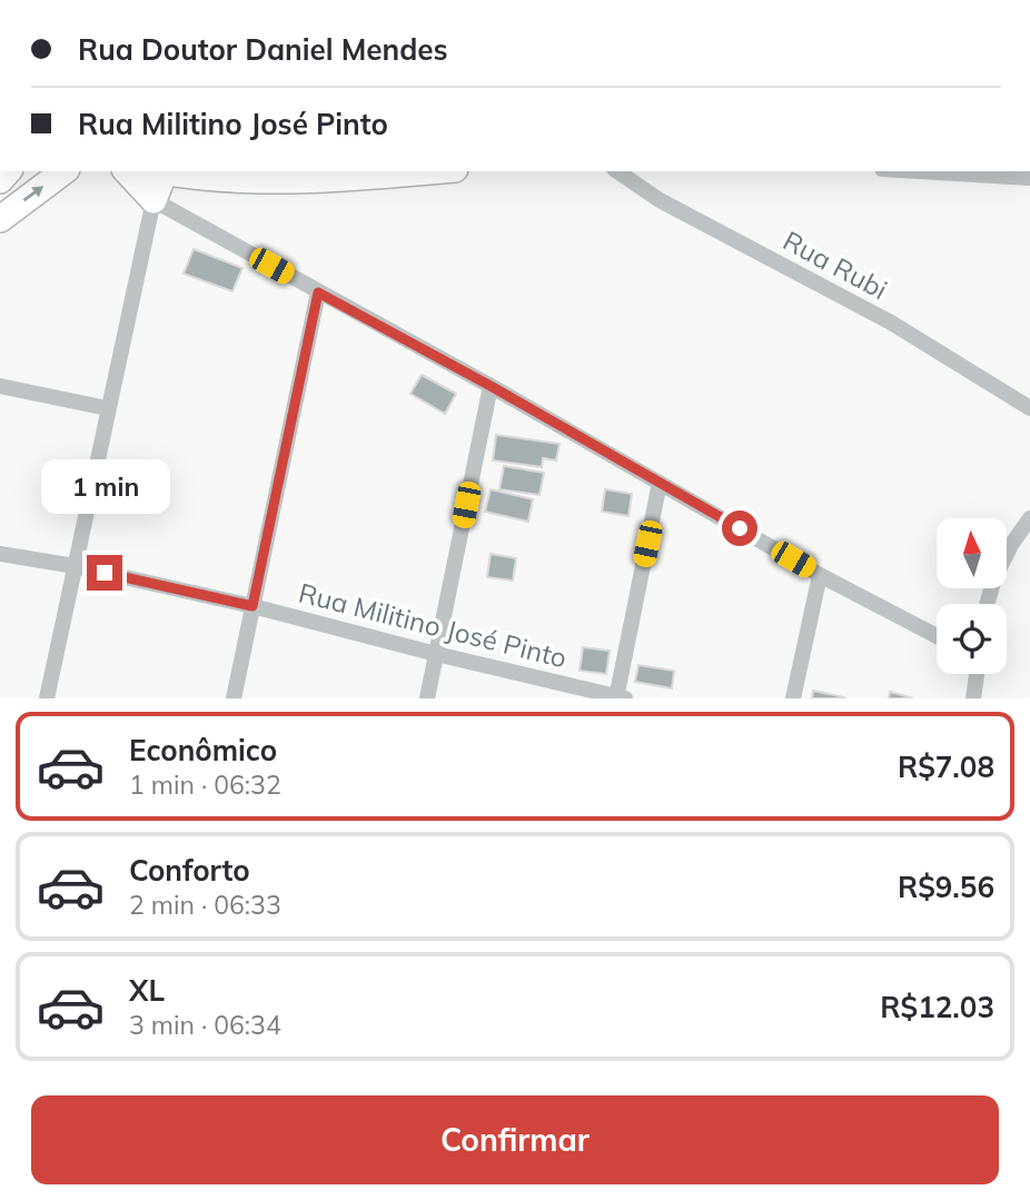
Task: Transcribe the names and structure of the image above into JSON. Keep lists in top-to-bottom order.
{
  "streets": {
    "street": ["Rua Rubi", "Rua Militino José Pinto"]
  },
  "north": "top",
  "page": {
    "banner": ["Rua Doutor Daniel Mendes", "Rua Militino José Pinto"],
    "bubble": "1 min",
    "list": [
      {
        "name": "Econômico",
        "note": "1 min · 06:32",
        "value": "R$7.08"
      },
      {
        "name": "Conforto",
        "note": "2 min · 06:33",
        "value": "R$9.56"
      },
      {
        "name": "XL",
        "note": "3 min · 06:34",
        "value": "R$12.03"
      }
    ],
    "buttons": "Confirmar"
  }
}
